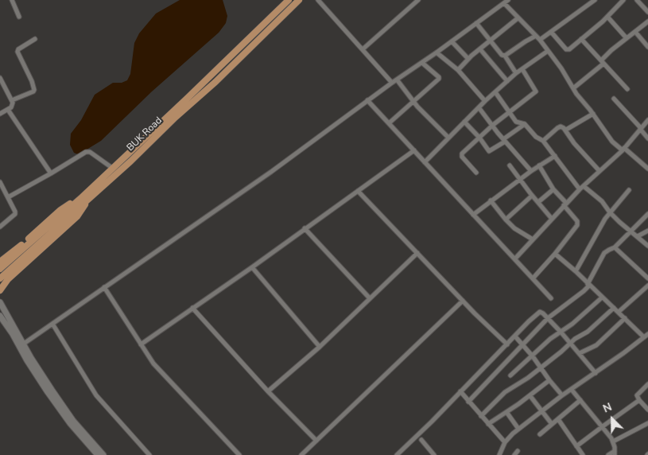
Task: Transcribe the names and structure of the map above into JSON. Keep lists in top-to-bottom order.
{
  "streets": {
    "main road": ["BUK Road"]
  },
  "north": "top left"
}
